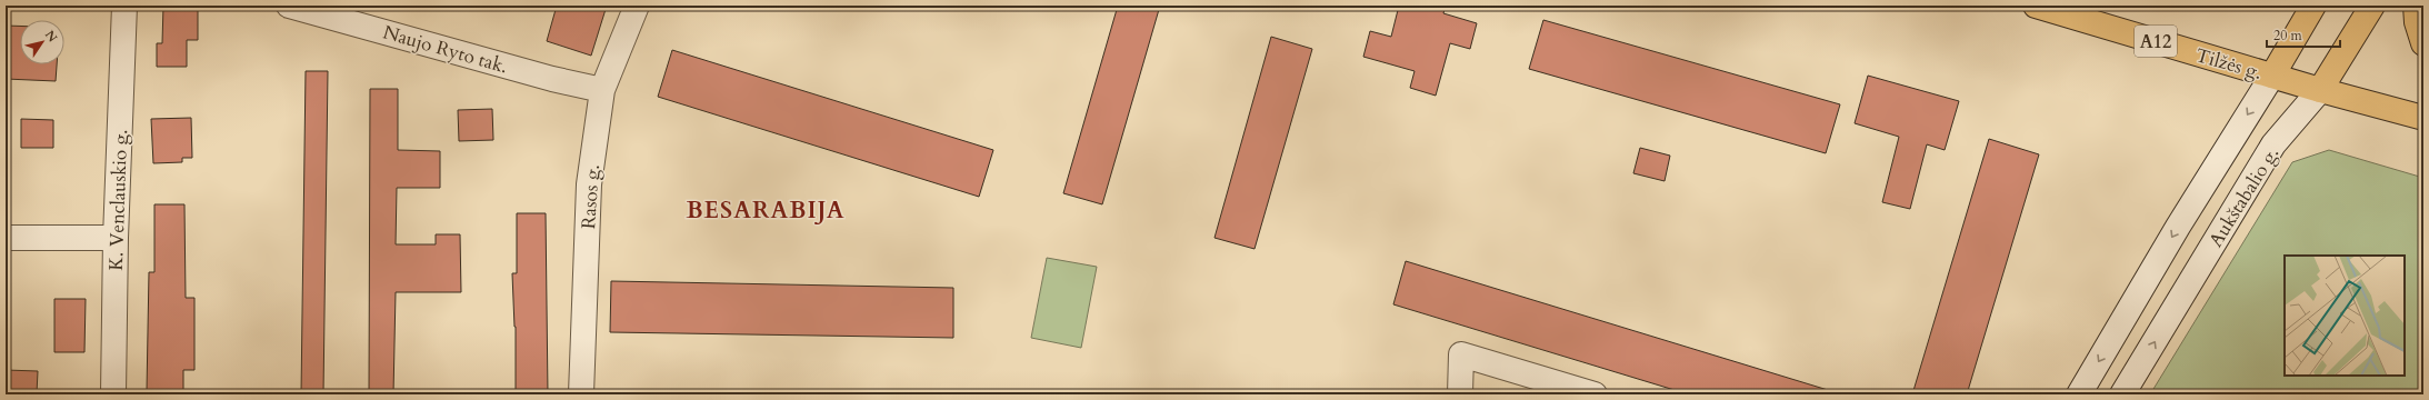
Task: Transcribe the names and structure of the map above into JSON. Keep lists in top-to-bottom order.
{
  "streets": {
    "main road": ["A12", "Tilžės g.", "Aukštabalio g."],
    "street": ["Naujo Ryto tak.", "Rasos g.", "K. Venclauskio g."]
  },
  "crossings": [
    ["Naujo Ryto tak.", "Rasos g."],
    ["Tilžės g.", "Aukštabalio g."]
  ],
  "districts": ["BESARABIJA"],
  "scale_bar": "20 m",
  "north": "top right"
}
